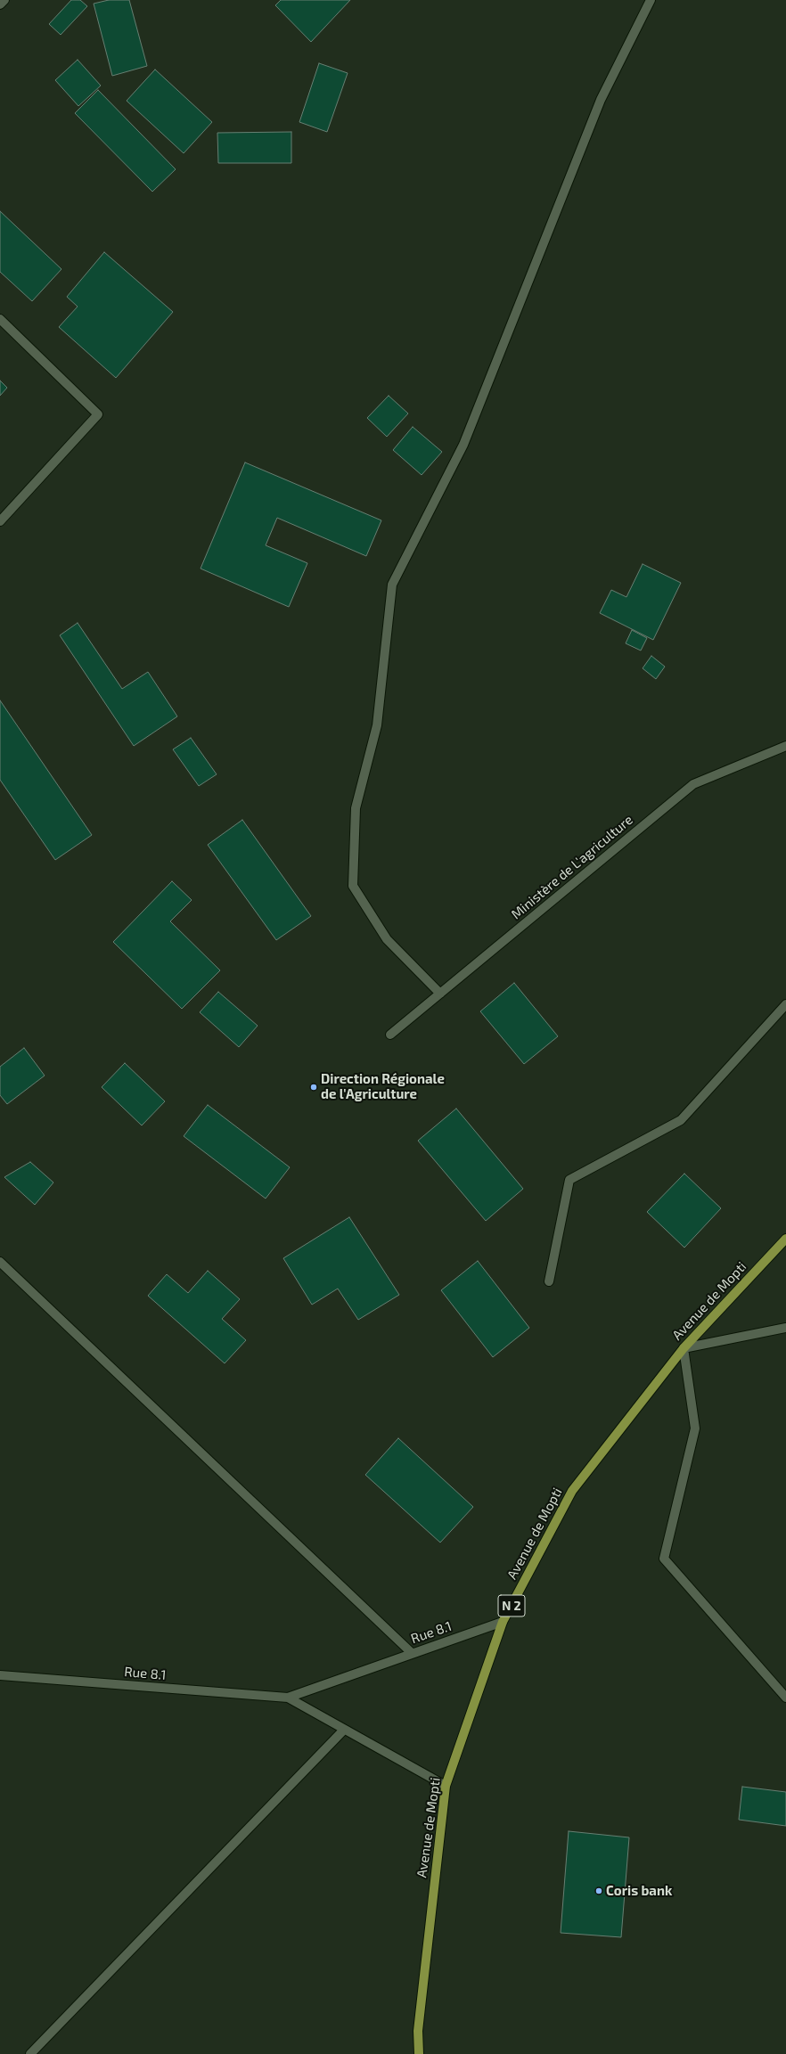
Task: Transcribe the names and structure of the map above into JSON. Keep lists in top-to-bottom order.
{
  "streets": {
    "main road": ["Avenue de Mopti", "N 2"],
    "street": ["Ministère de L'agriculture", "Rue 8.1"]
  },
  "crossings": [
    ["Avenue de Mopti", "Rue 8.1"]
  ],
  "places": ["Direction Régionale de l'Agriculture", "Coris bank"]
}
